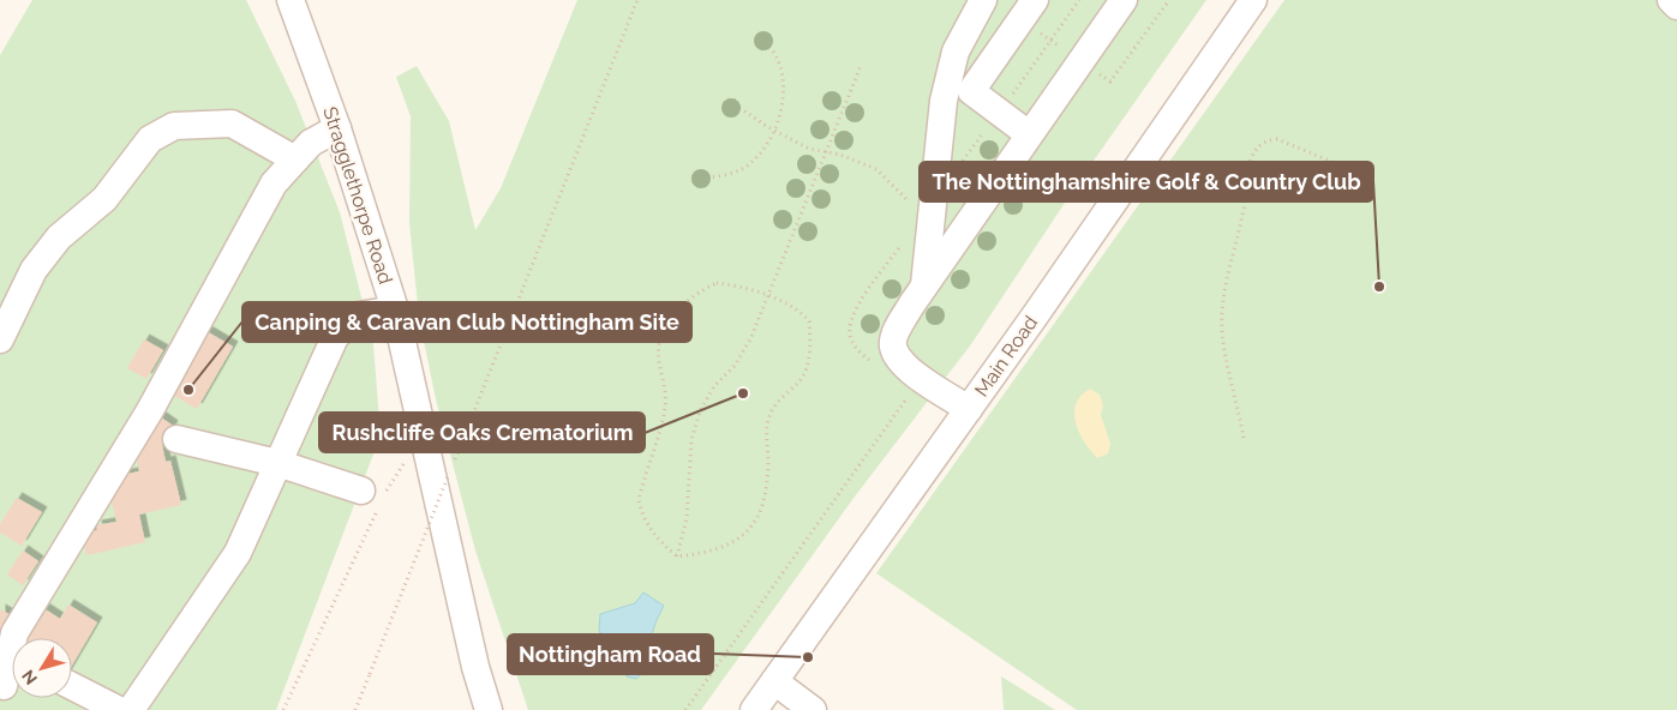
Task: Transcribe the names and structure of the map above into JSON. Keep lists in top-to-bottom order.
{
  "streets": {
    "street": ["Stragglethorpe Road", "Main Road"]
  },
  "places": [
    "The Nottinghamshire Golf & Country Club",
    "Canping & Caravan Club Nottingham Site",
    "Rushcliffe Oaks Crematorium",
    "Nottingham Road"
  ],
  "north": "bottom left"
}
